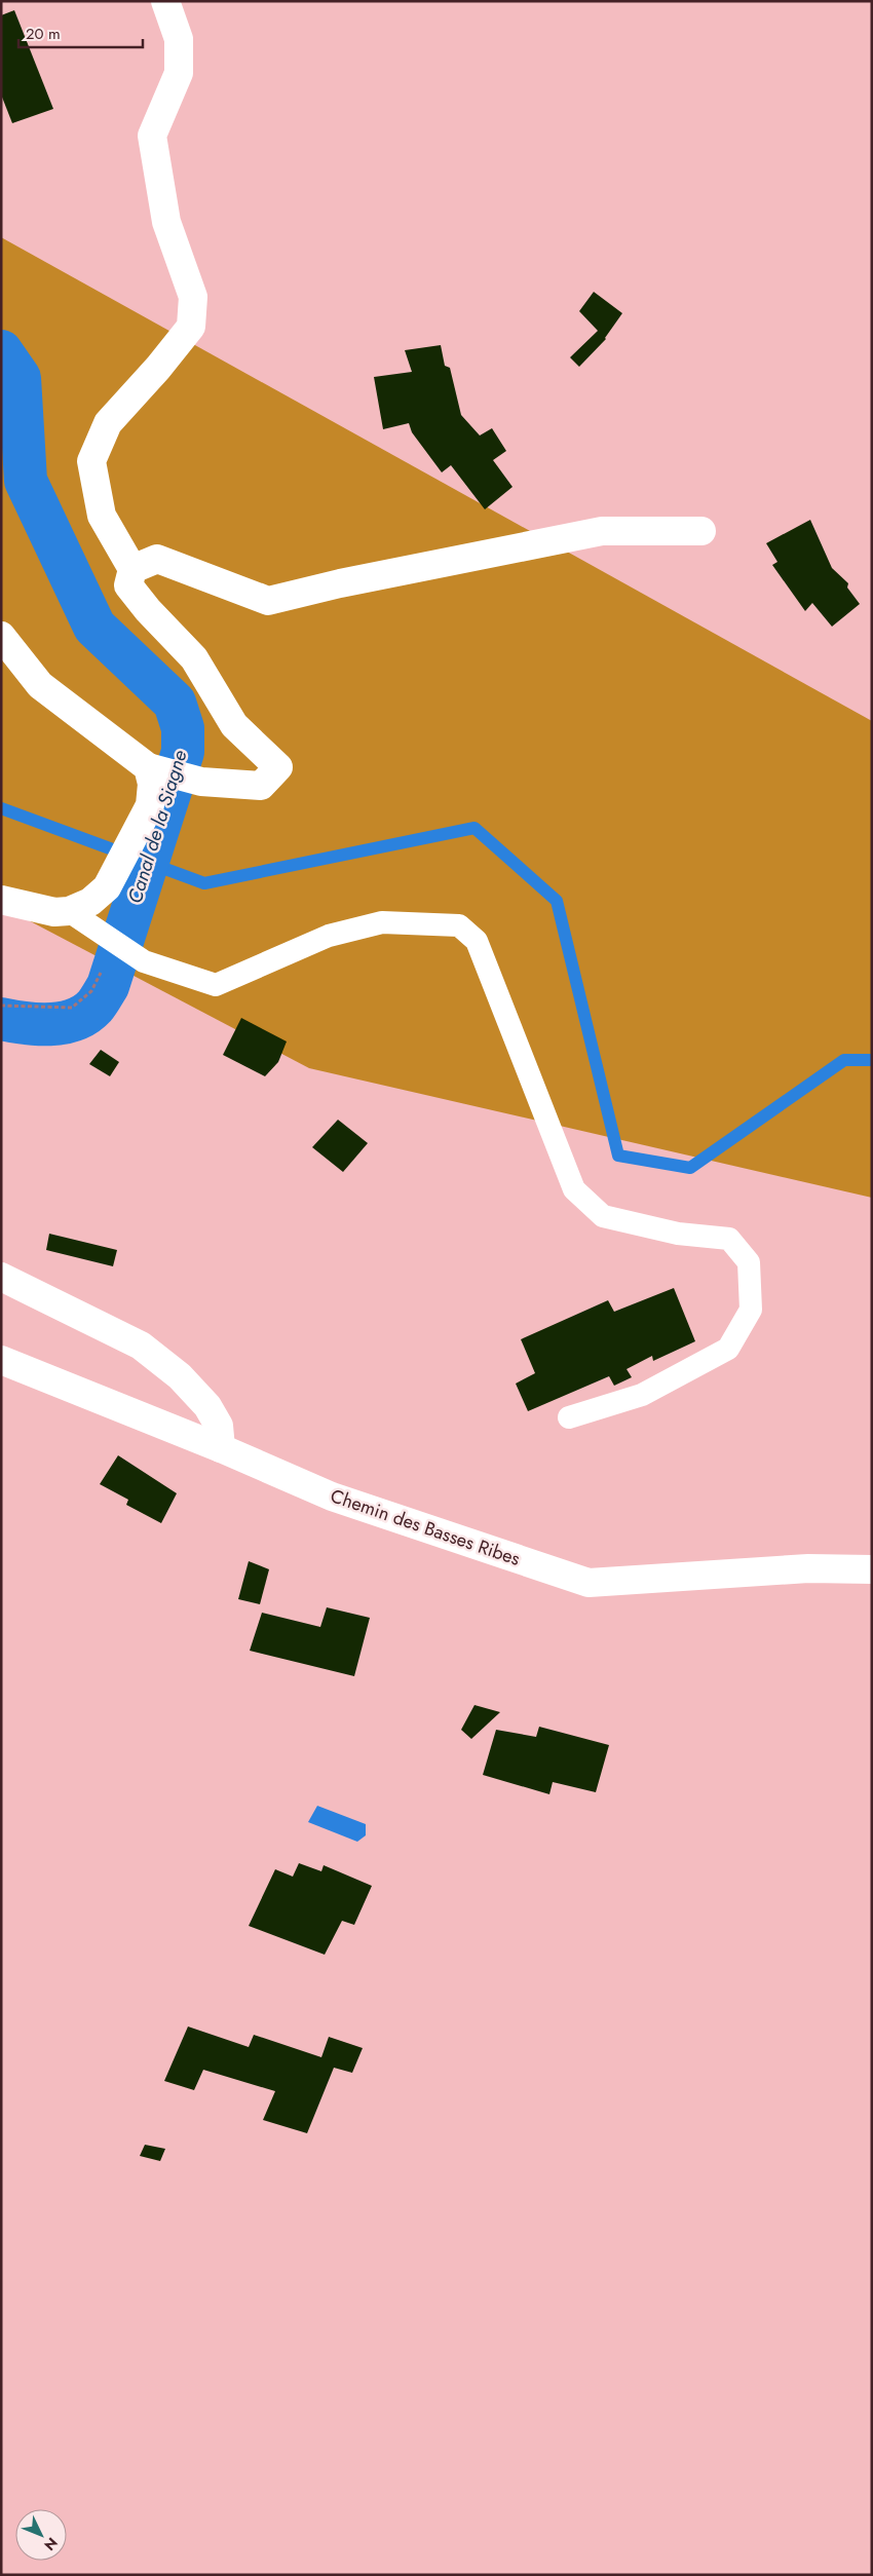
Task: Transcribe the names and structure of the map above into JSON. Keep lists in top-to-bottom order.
{
  "streets": {
    "street": ["Chemin des Basses Ribes"]
  },
  "water": ["Canal de la Siagne"],
  "scale_bar": "20 m",
  "north": "bottom right"
}
